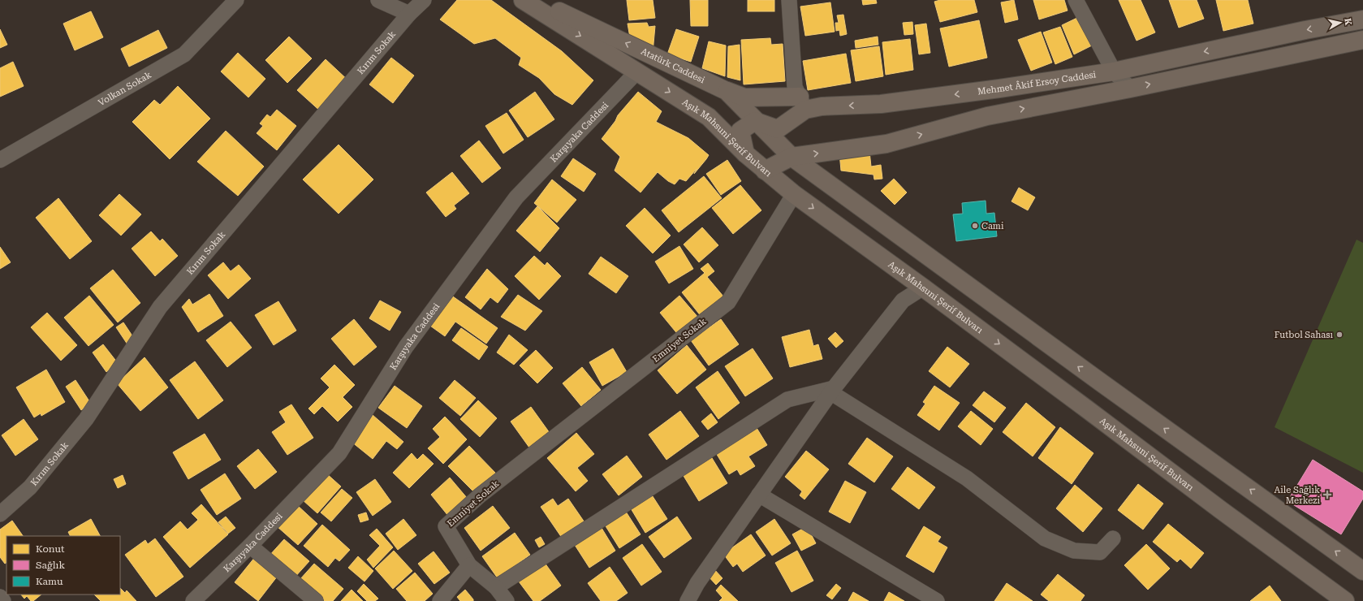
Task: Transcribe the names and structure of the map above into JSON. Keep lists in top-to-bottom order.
{
  "streets": {
    "main road": ["Atatürk Caddesi", "Mehmet Âkif Ersoy Caddesi", "Aşık Mahsuni Şerif Bulvarı"],
    "street": [
      "Kırım Sokak",
      "Volkan Sokak",
      "Karşıyaka Caddesi",
      "Emniyet Sokak"
    ]
  },
  "crossings": [
    ["Atatürk Caddesi", "Mehmet Âkif Ersoy Caddesi"],
    ["Karşıyaka Caddesi", "Aşık Mahsuni Şerif Bulvarı"],
    ["Aşık Mahsuni Şerif Bulvarı", "Emniyet Sokak"]
  ],
  "one_way": ["Atatürk Caddesi"],
  "places": {
    "other": ["Cami", "Futbol Sahası"],
    "health": ["Aile Sağlık Merkezi"]
  },
  "legend": ["Konut", "Sağlık", "Kamu"],
  "north": "right"
}
